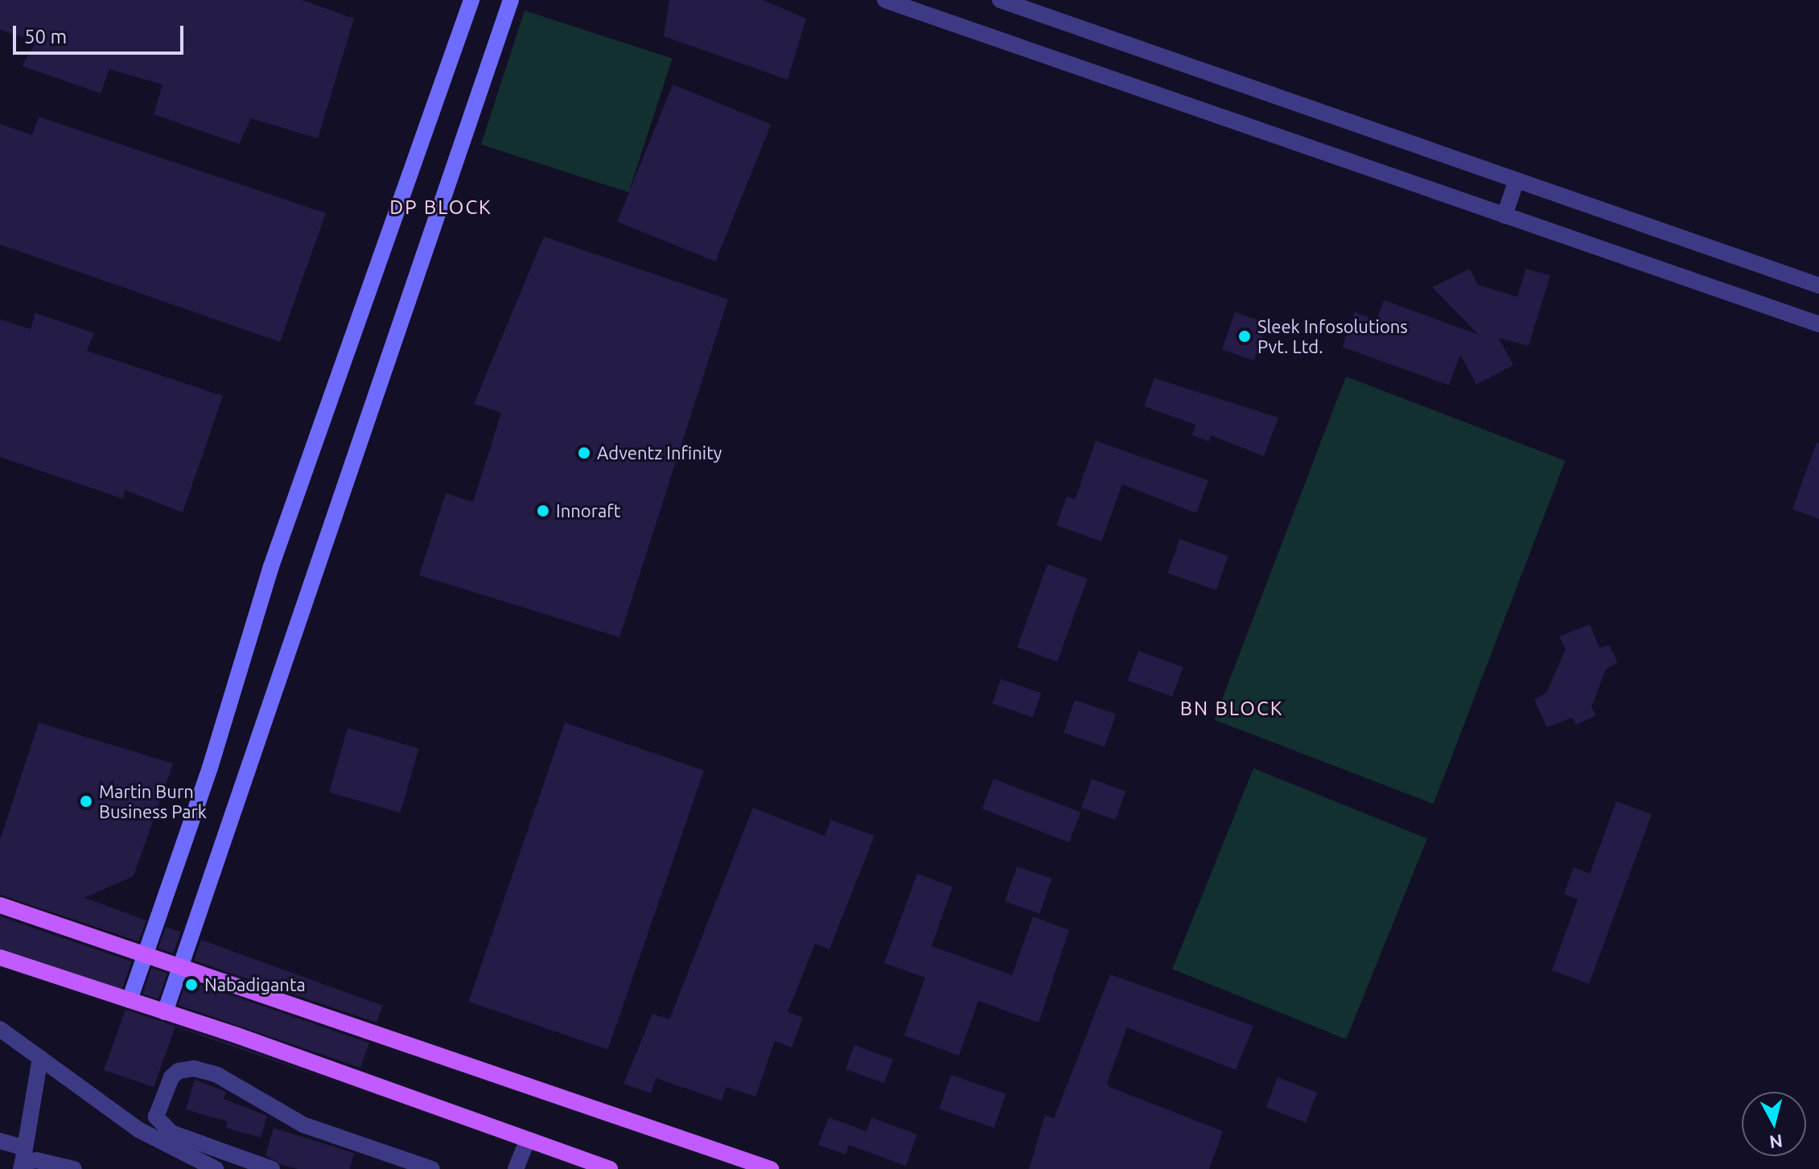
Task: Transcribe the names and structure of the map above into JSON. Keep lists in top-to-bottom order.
{
  "districts": ["DP BLOCK", "BN BLOCK"],
  "places": [
    "Sleek Infosolutions Pvt. Ltd.",
    "Adventz Infinity",
    "Innoraft",
    "Martin Burn Business Park",
    "Nabadiganta"
  ],
  "scale_bar": "50 m",
  "north": "bottom"
}
